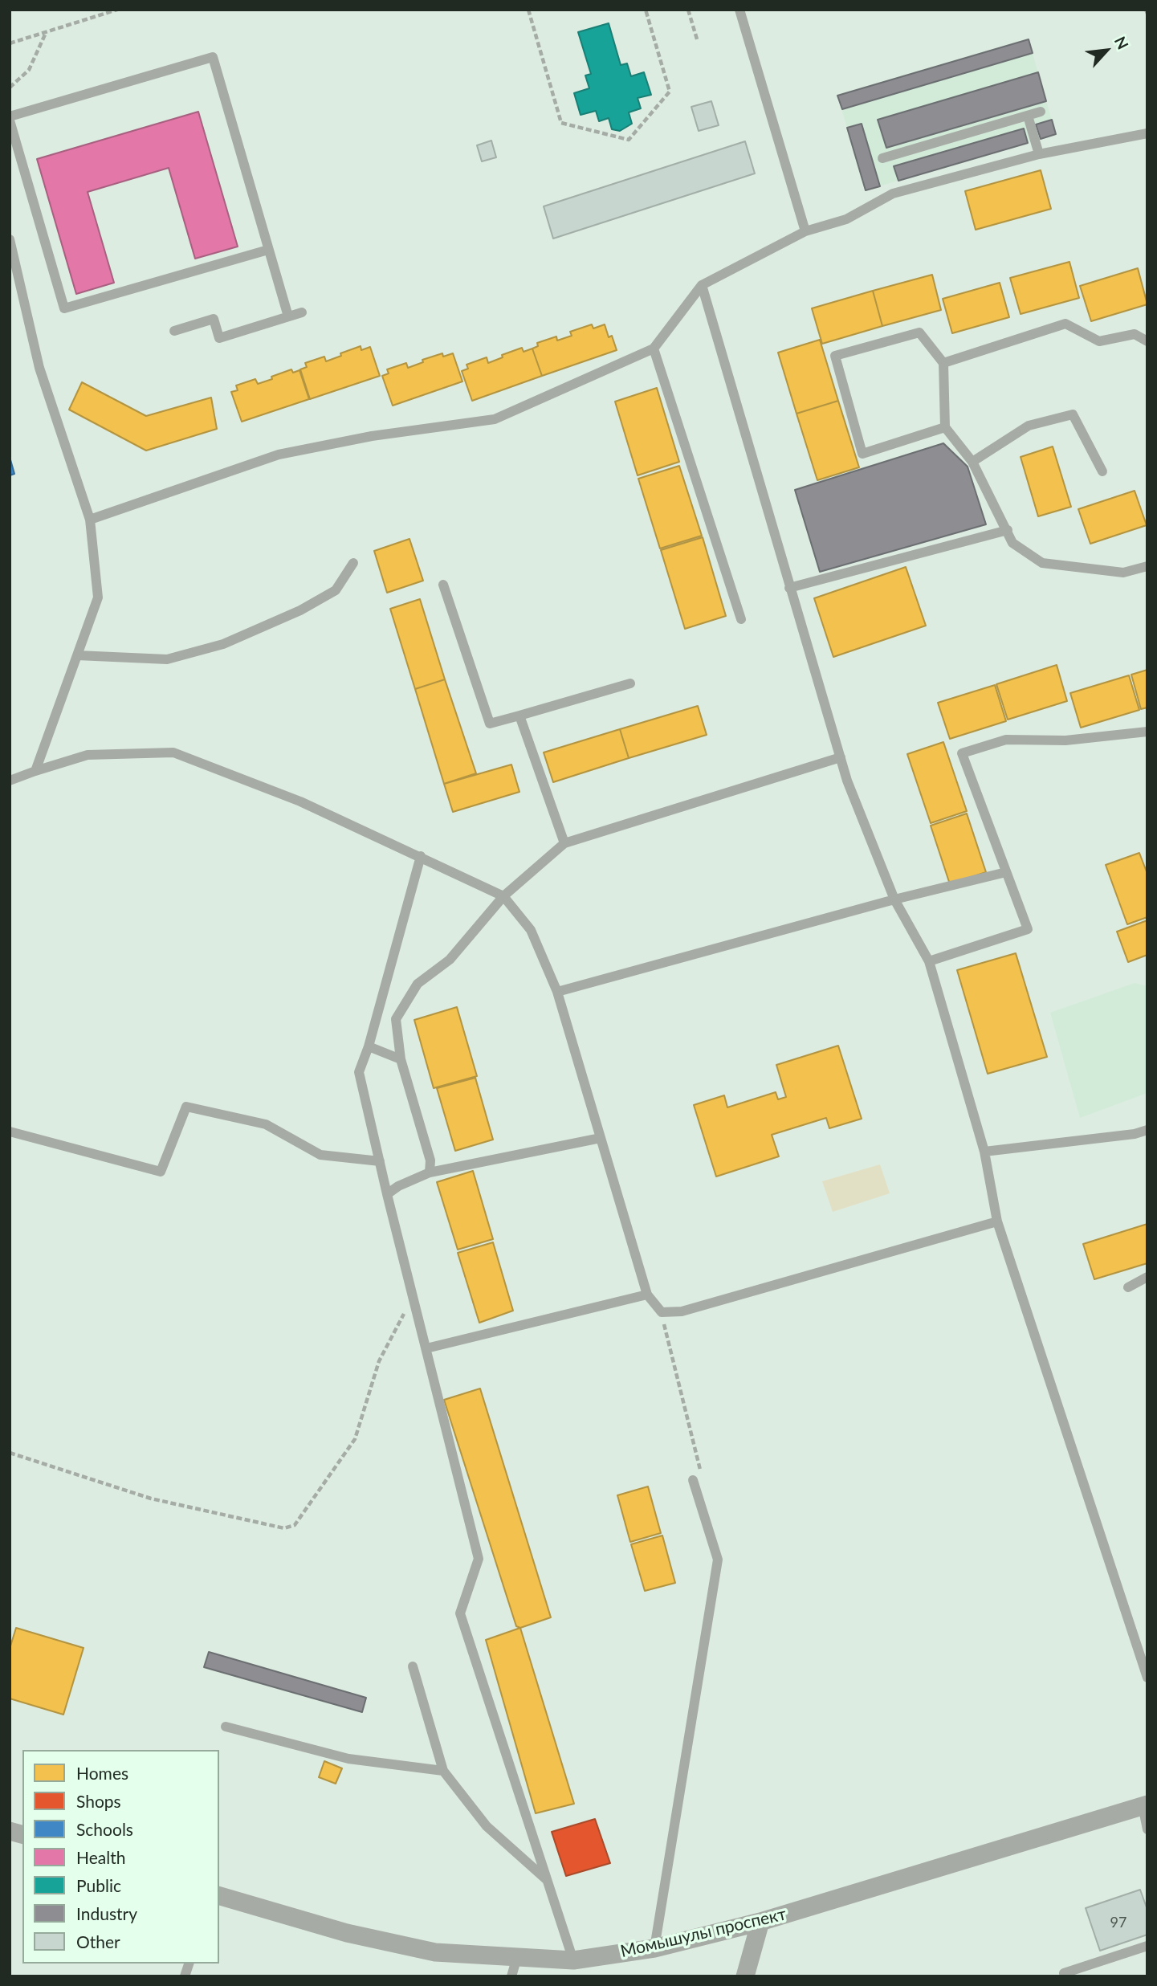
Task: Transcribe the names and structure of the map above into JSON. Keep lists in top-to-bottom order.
{
  "streets": {
    "street": ["Момышулы проспект"]
  },
  "house_numbers": ["97"],
  "legend": [
    "Homes",
    "Shops",
    "Schools",
    "Health",
    "Public",
    "Industry",
    "Other"
  ],
  "north": "top right"
}
